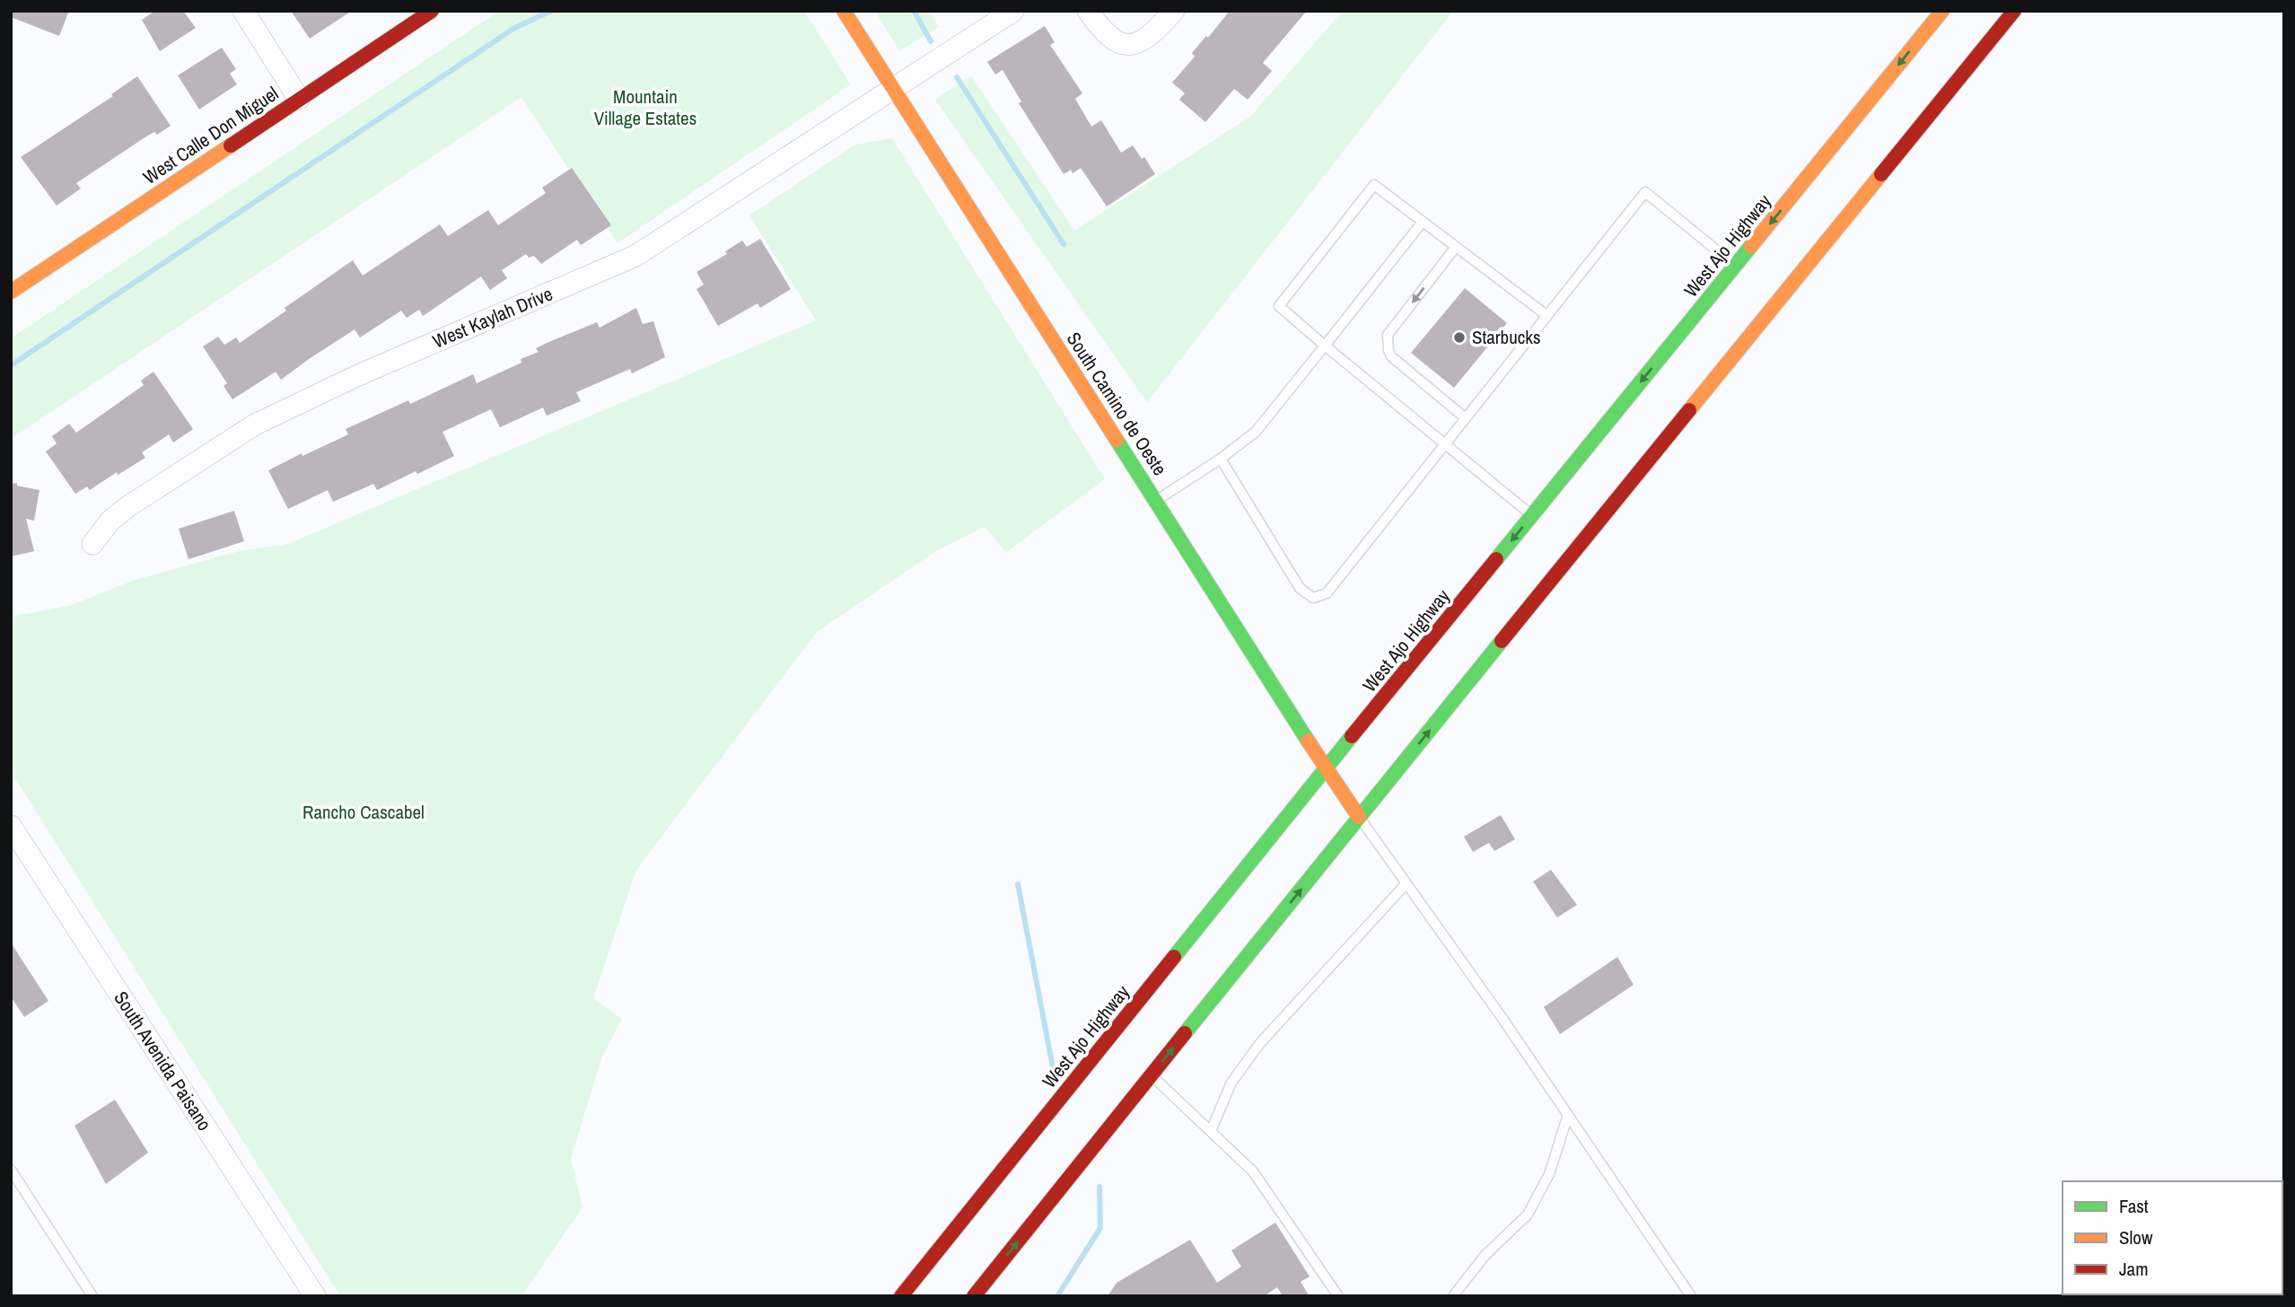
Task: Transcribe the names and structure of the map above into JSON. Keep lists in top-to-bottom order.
{
  "streets": {
    "main road": ["West Calle Don Miguel", "West Ajo Highway", "South Camino de Oeste"],
    "street": ["West Kaylah Drive", "South Avenida Paisano"]
  },
  "crossings": [
    ["West Ajo Highway", "South Camino de Oeste"],
    ["West Kaylah Drive", "South Camino de Oeste"]
  ],
  "parks": ["Mountain Village Estates", "Rancho Cascabel"],
  "places": ["Starbucks"],
  "legend": ["Fast", "Slow", "Jam"]
}
